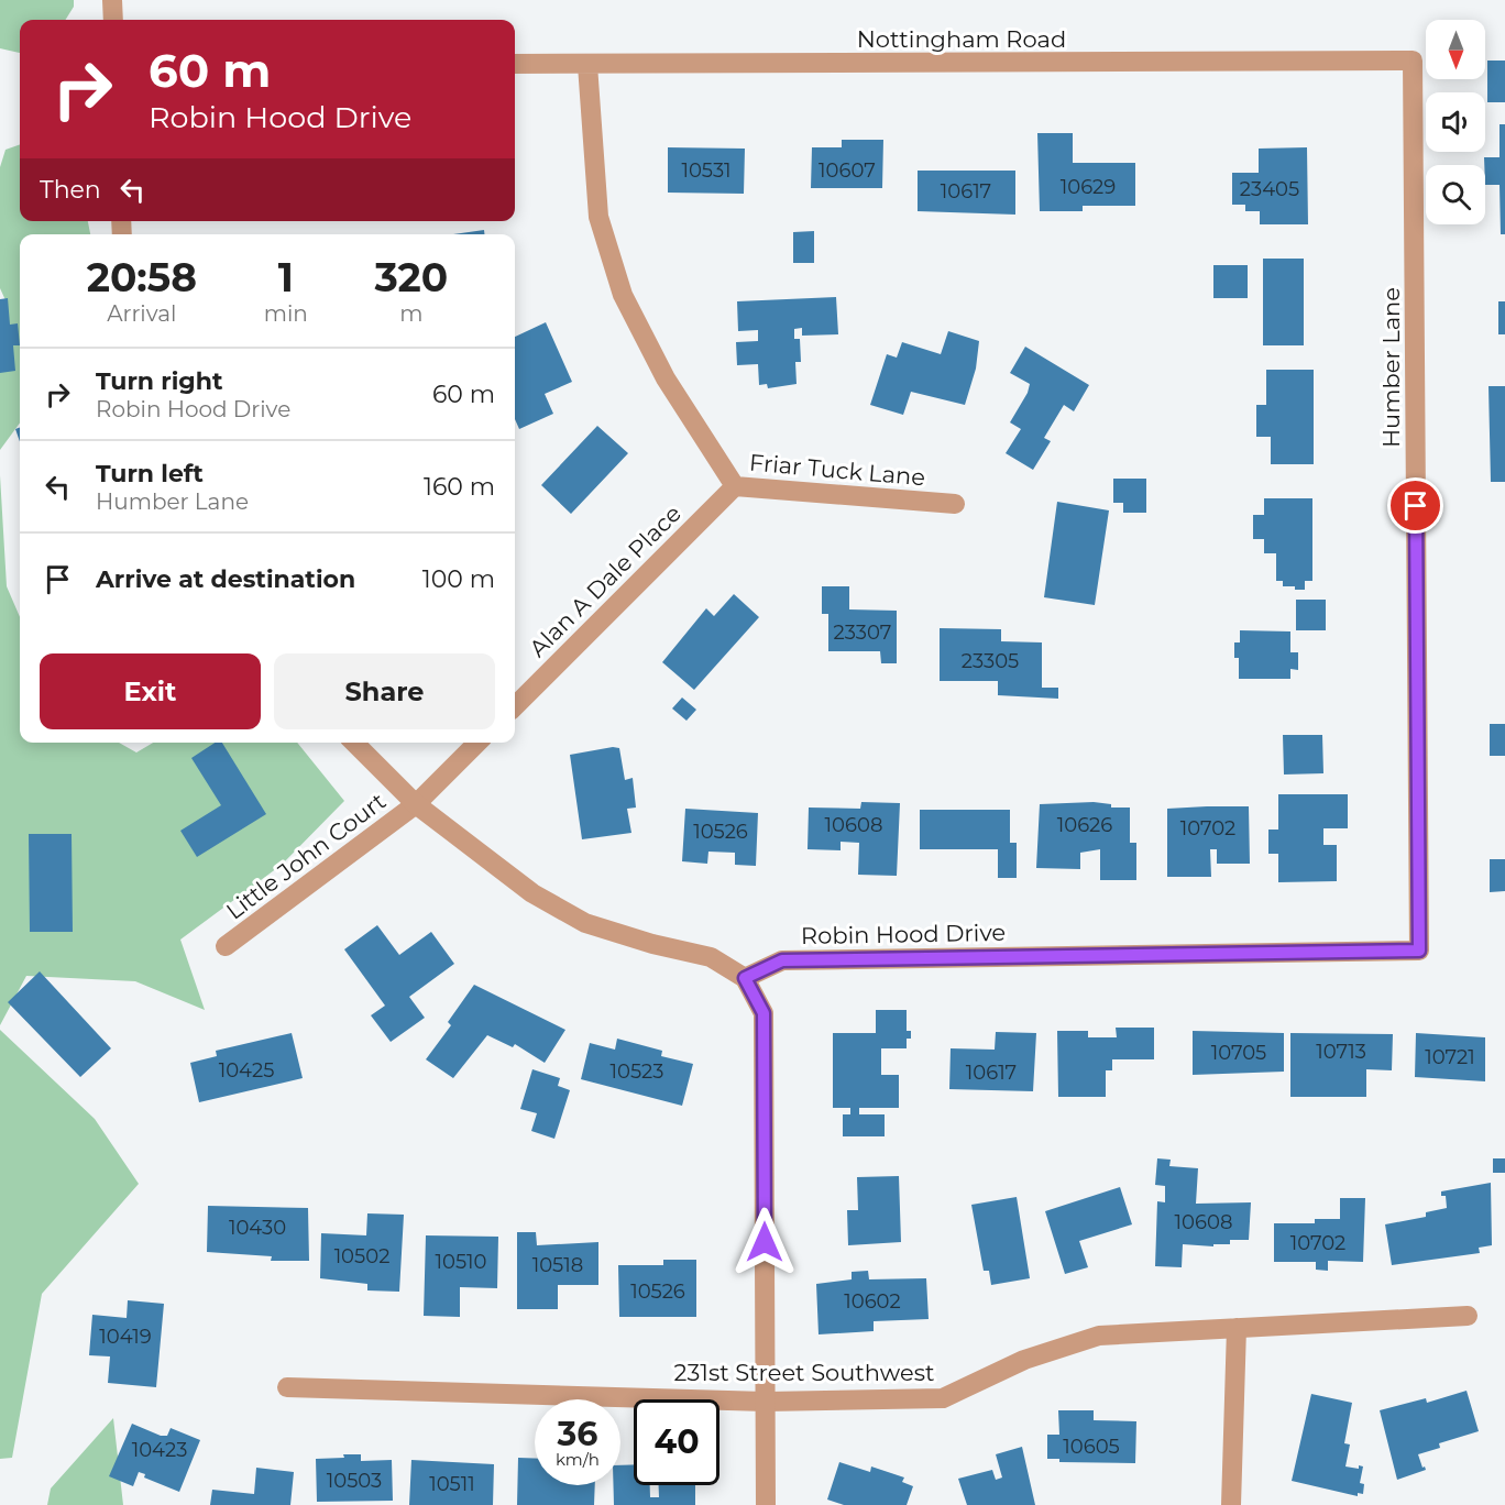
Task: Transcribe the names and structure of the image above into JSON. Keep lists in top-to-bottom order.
{
  "streets": {
    "street": [
      "Nottingham Road",
      "Humber Lane",
      "Friar Tuck Lane",
      "Alan A Dale Place",
      "Little John Court",
      "Robin Hood Drive",
      "231st Street Southwest"
    ]
  },
  "crossings": [
    ["Nottingham Road", "Humber Lane"],
    ["Nottingham Road", "Friar Tuck Lane"],
    ["Humber Lane", "Robin Hood Drive"],
    ["Friar Tuck Lane", "Alan A Dale Place"]
  ],
  "house_numbers": [
    "10531",
    "10607",
    "10629",
    "23405",
    "10617",
    "23307",
    "23305",
    "10608",
    "10626",
    "10702",
    "10526",
    "10713",
    "10705",
    "10721",
    "10425",
    "10523",
    "10617",
    "10608",
    "10430",
    "10702",
    "10502",
    "10510",
    "10518",
    "10526",
    "10602",
    "10419",
    "10605",
    "10423",
    "10503",
    "10511"
  ],
  "north": "bottom",
  "page": {
    "turn": ["60 m", "Robin Hood Drive"],
    "then": "Then",
    "eta": [
      "20:58",
      "Arrival",
      "1",
      "min",
      "320",
      "m"
    ],
    "list": [
      {
        "name": "Turn right",
        "note": "Robin Hood Drive",
        "value": "60 m"
      },
      {
        "name": "Turn left",
        "note": "Humber Lane",
        "value": "160 m"
      },
      {
        "name": "Arrive at destination",
        "value": "100 m"
      }
    ],
    "buttons": ["Exit", "Share"],
    "speed": "36 km/h",
    "limit": "40"
  }
}
